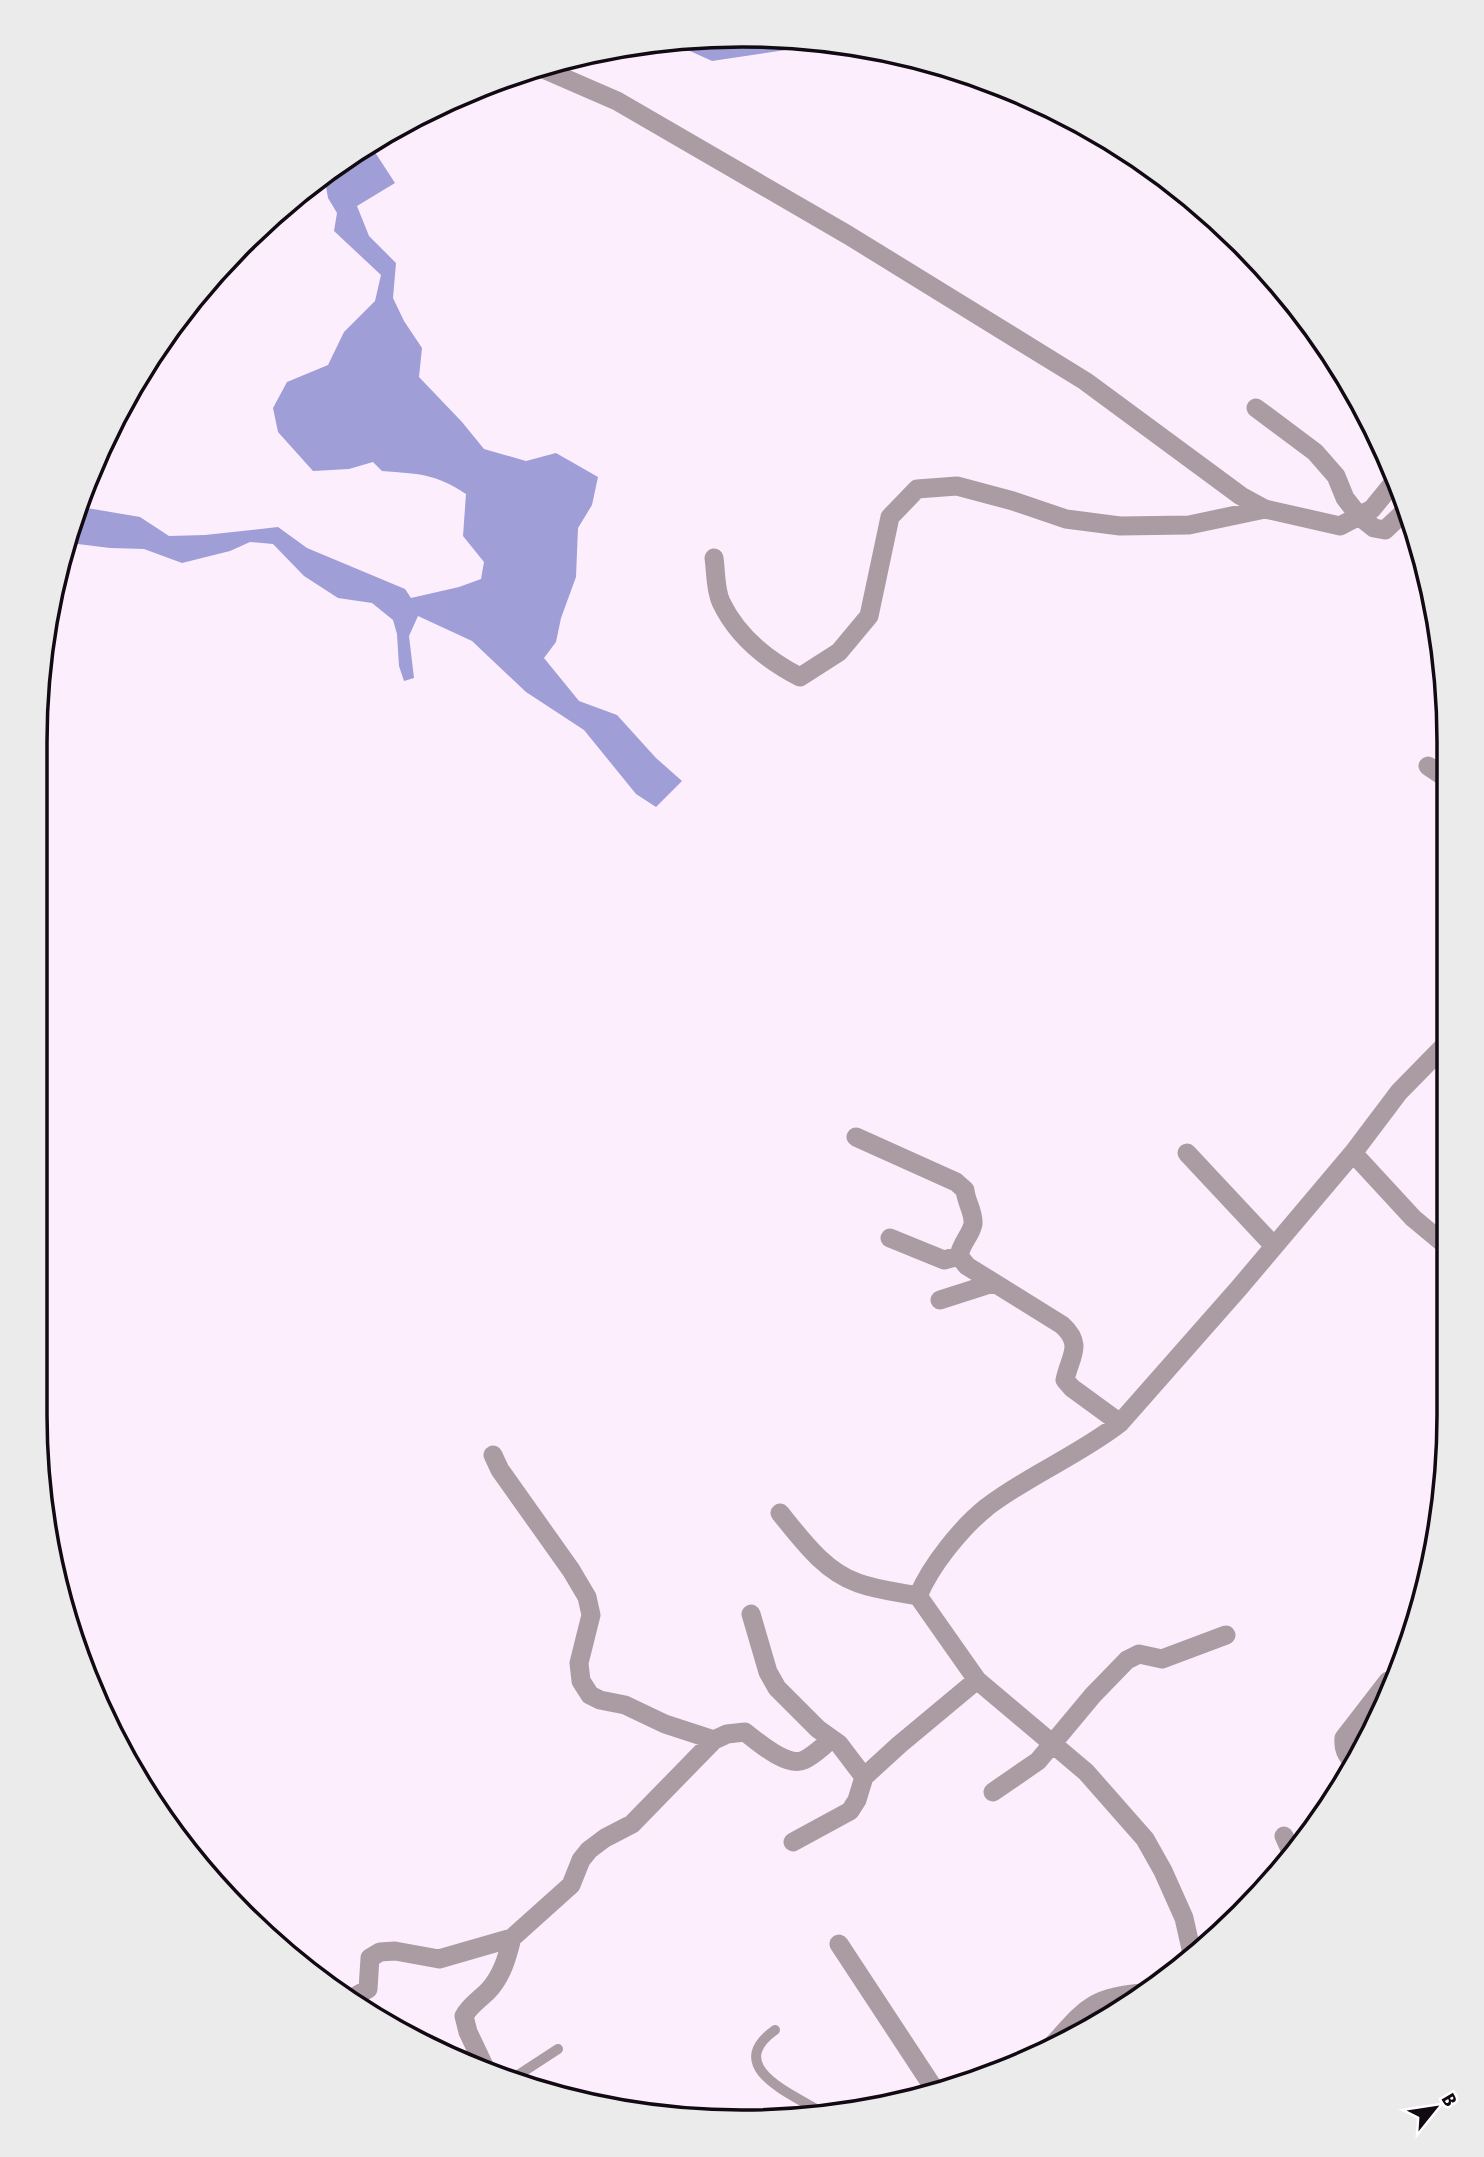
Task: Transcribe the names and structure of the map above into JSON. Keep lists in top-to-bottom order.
{
  "north": "top right"
}
